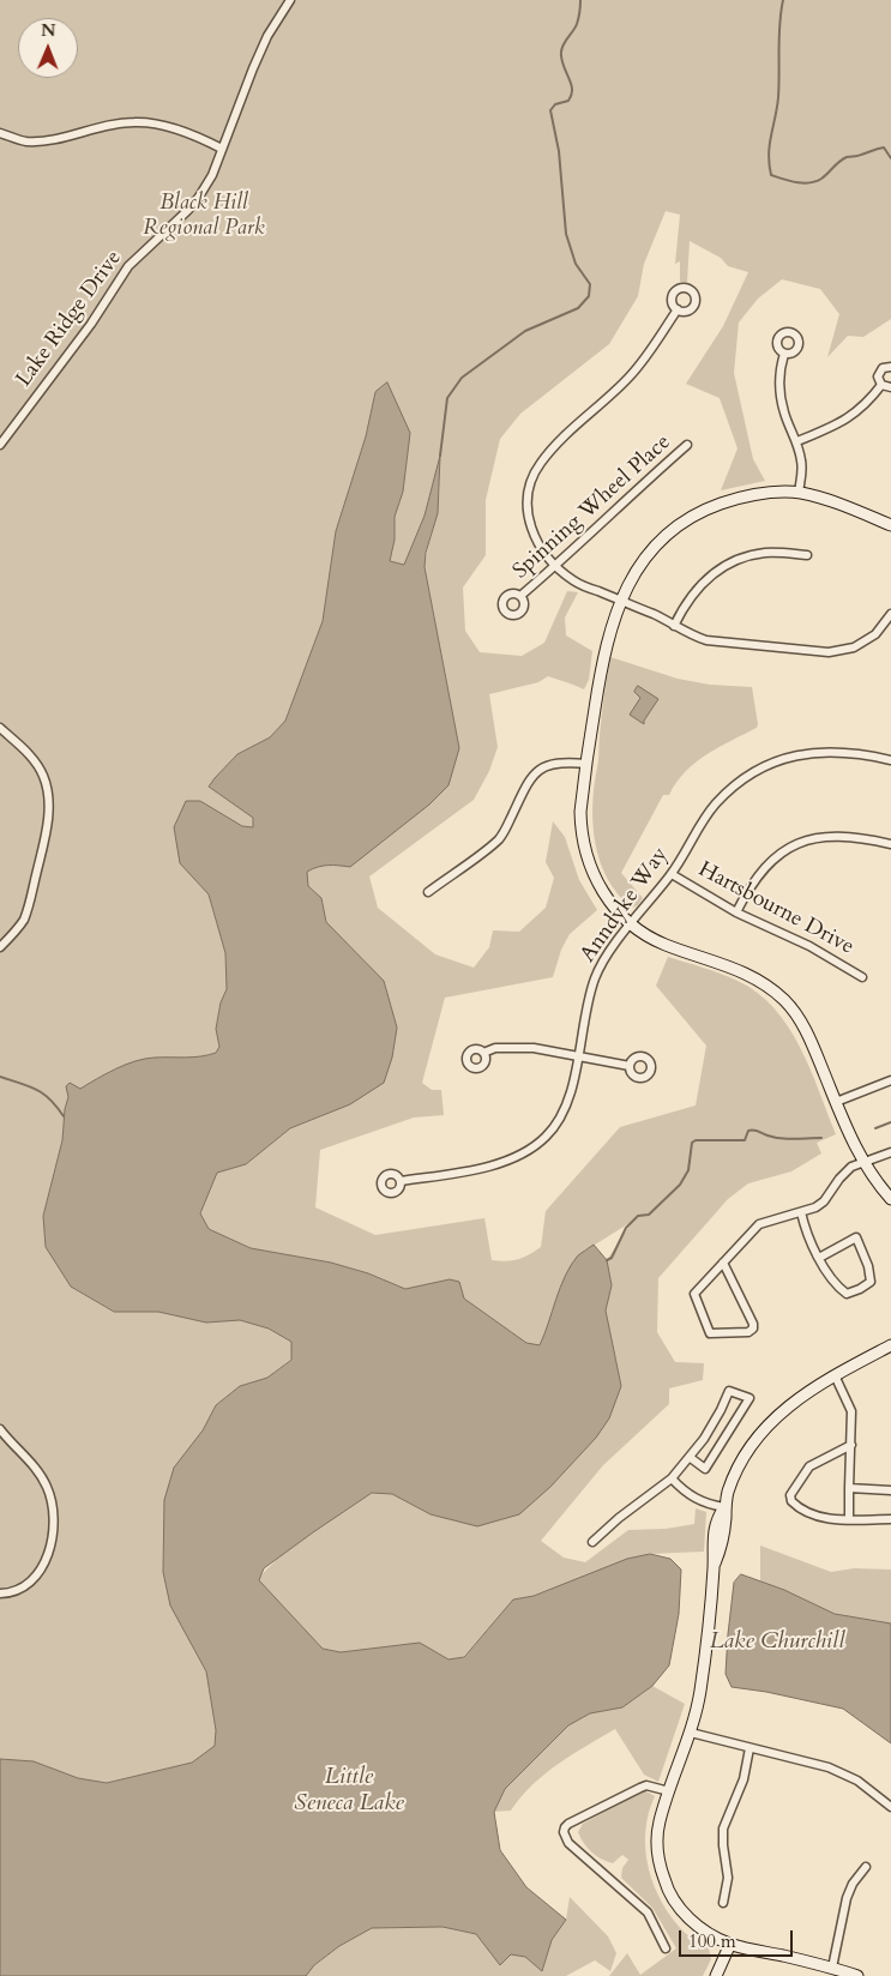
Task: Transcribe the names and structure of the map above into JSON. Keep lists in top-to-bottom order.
{
  "streets": {
    "street": [
      "Lake Ridge Drive",
      "Spinning Wheel Place",
      "Anndyke Way",
      "Hartsbourne Drive"
    ]
  },
  "crossings": [
    ["Anndyke Way", "Hartsbourne Drive"]
  ],
  "water": ["Lake Churchill", "Little Seneca Lake"],
  "parks": ["Black Hill Regional Park"],
  "scale_bar": "100 m",
  "north": "top"
}
